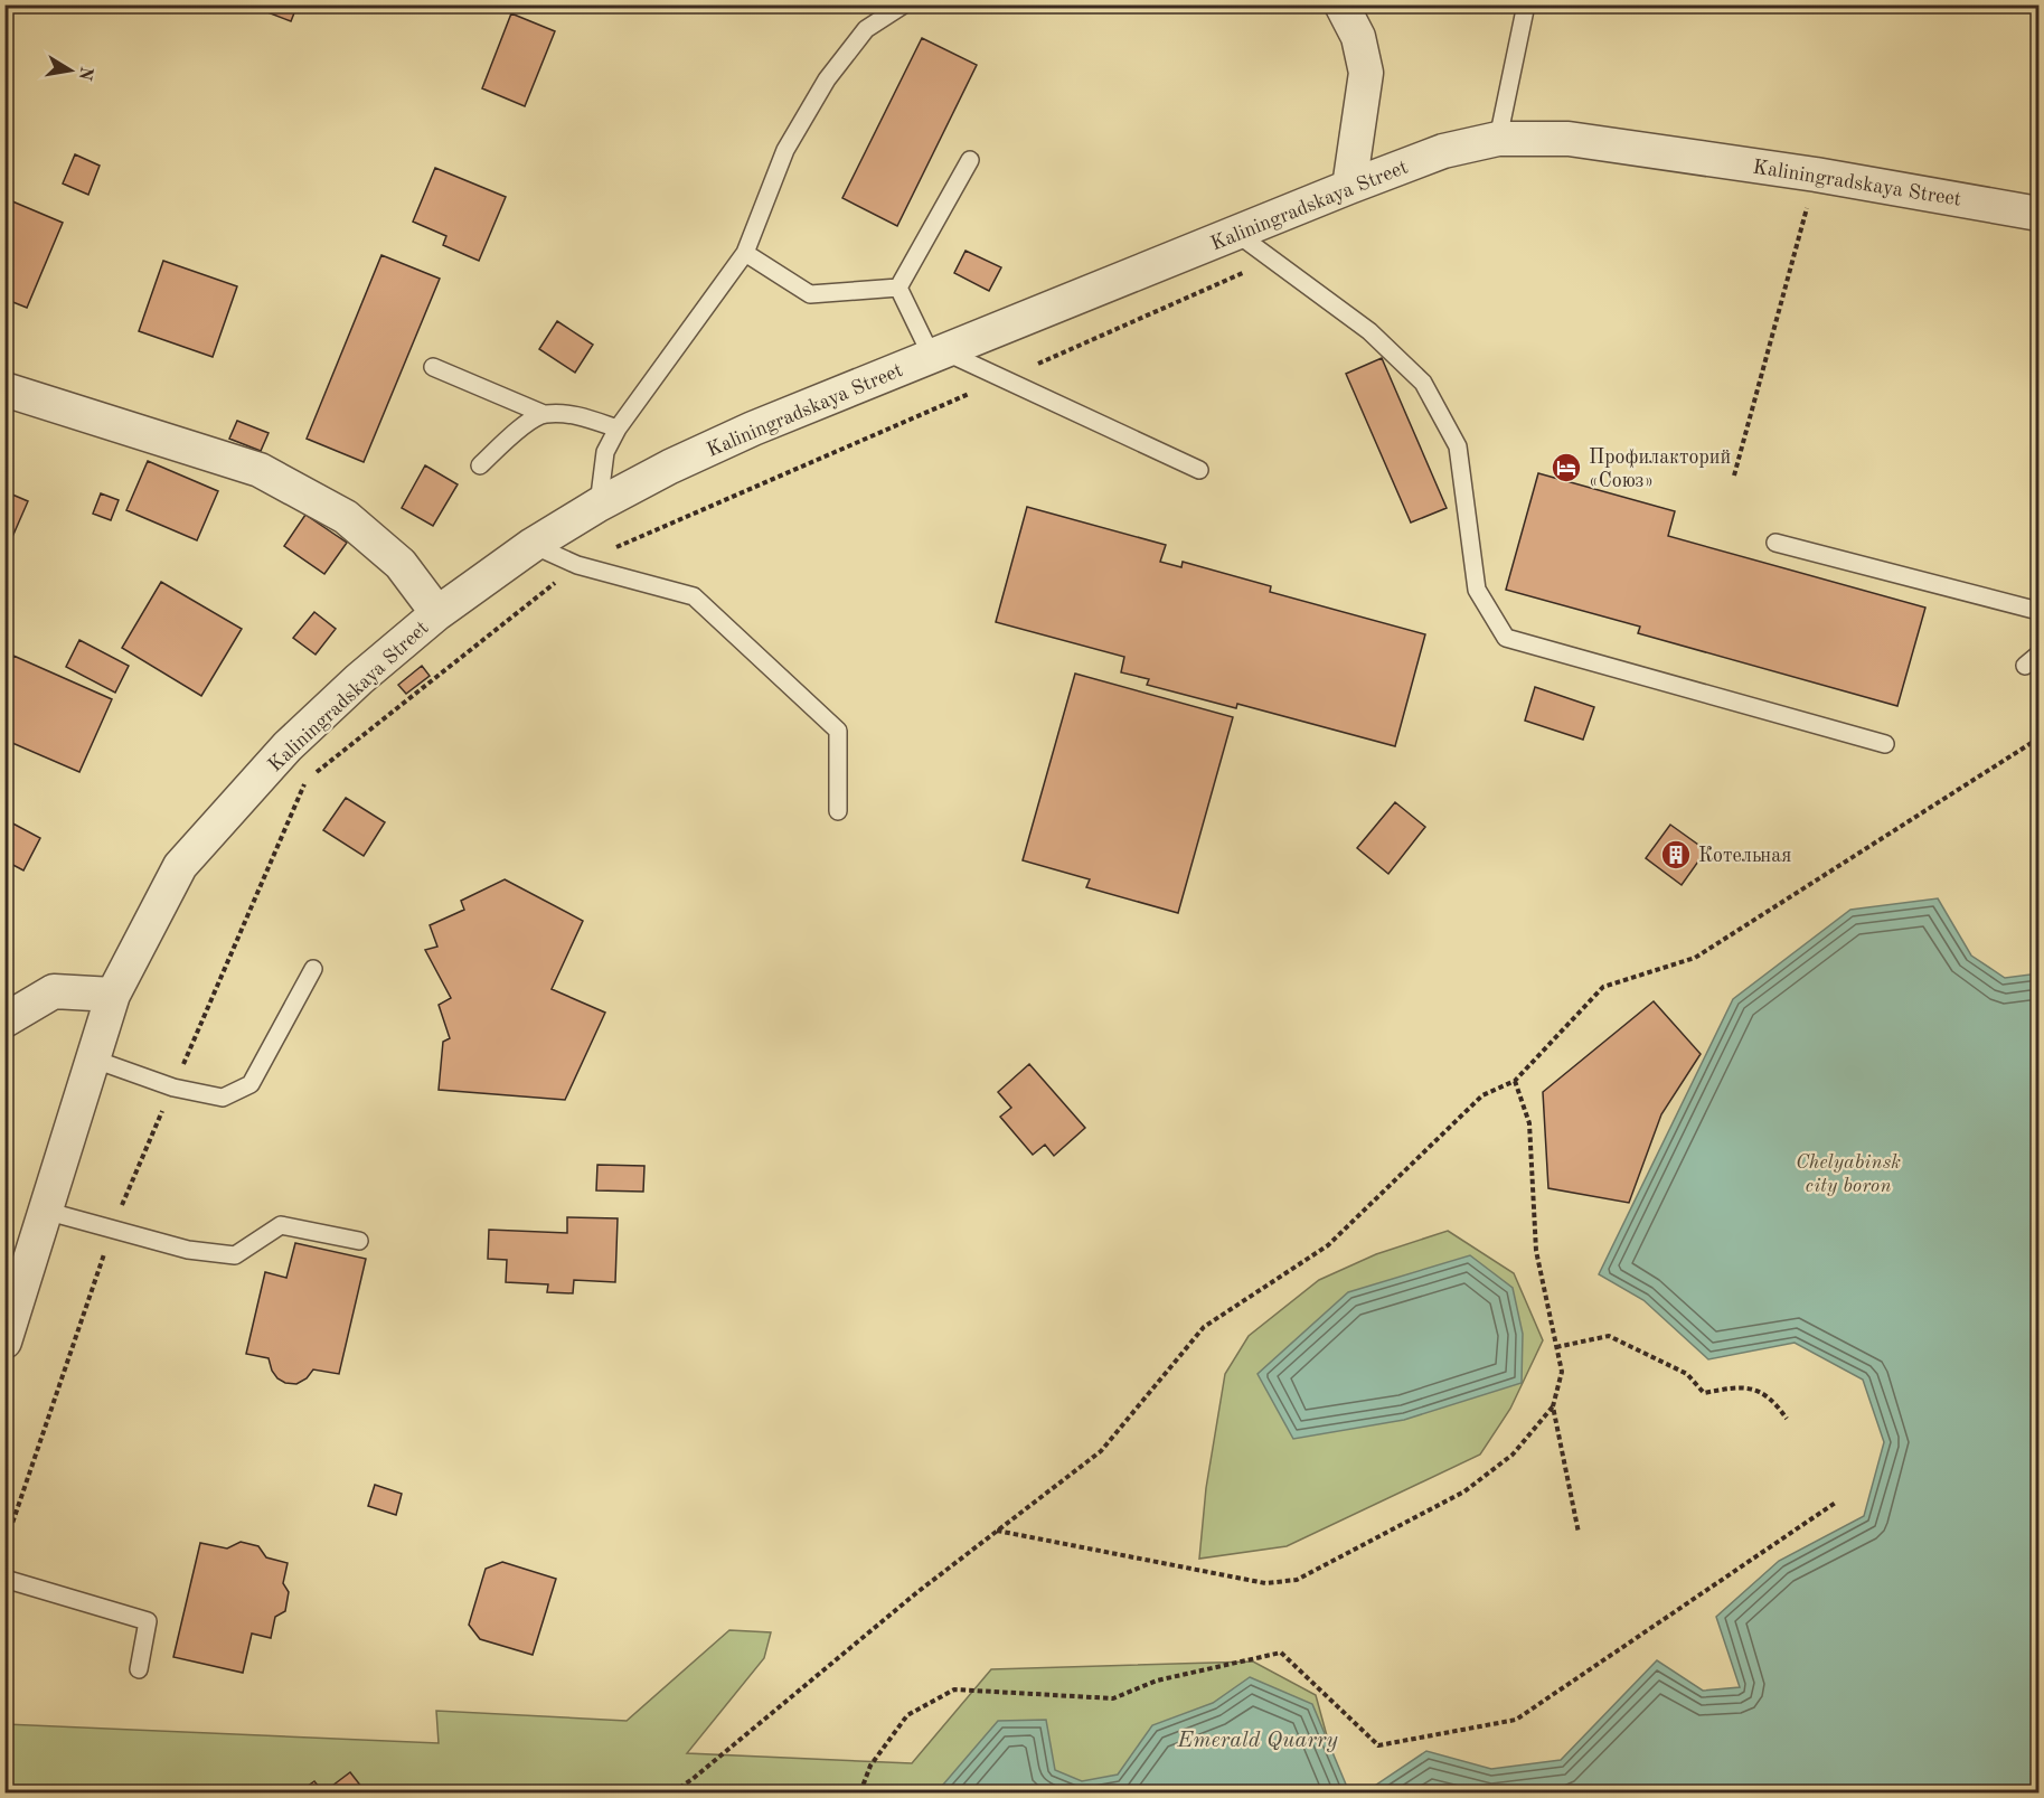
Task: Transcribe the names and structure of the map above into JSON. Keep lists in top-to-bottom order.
{
  "streets": {
    "street": ["Kaliningradskaya Street"]
  },
  "water": ["Emerald Quarry"],
  "parks": ["Chelyabinsk city boron"],
  "places": {
    "hotel": ["Профилакторий «Союз»"],
    "building": ["Котельная"]
  },
  "north": "right"
}
